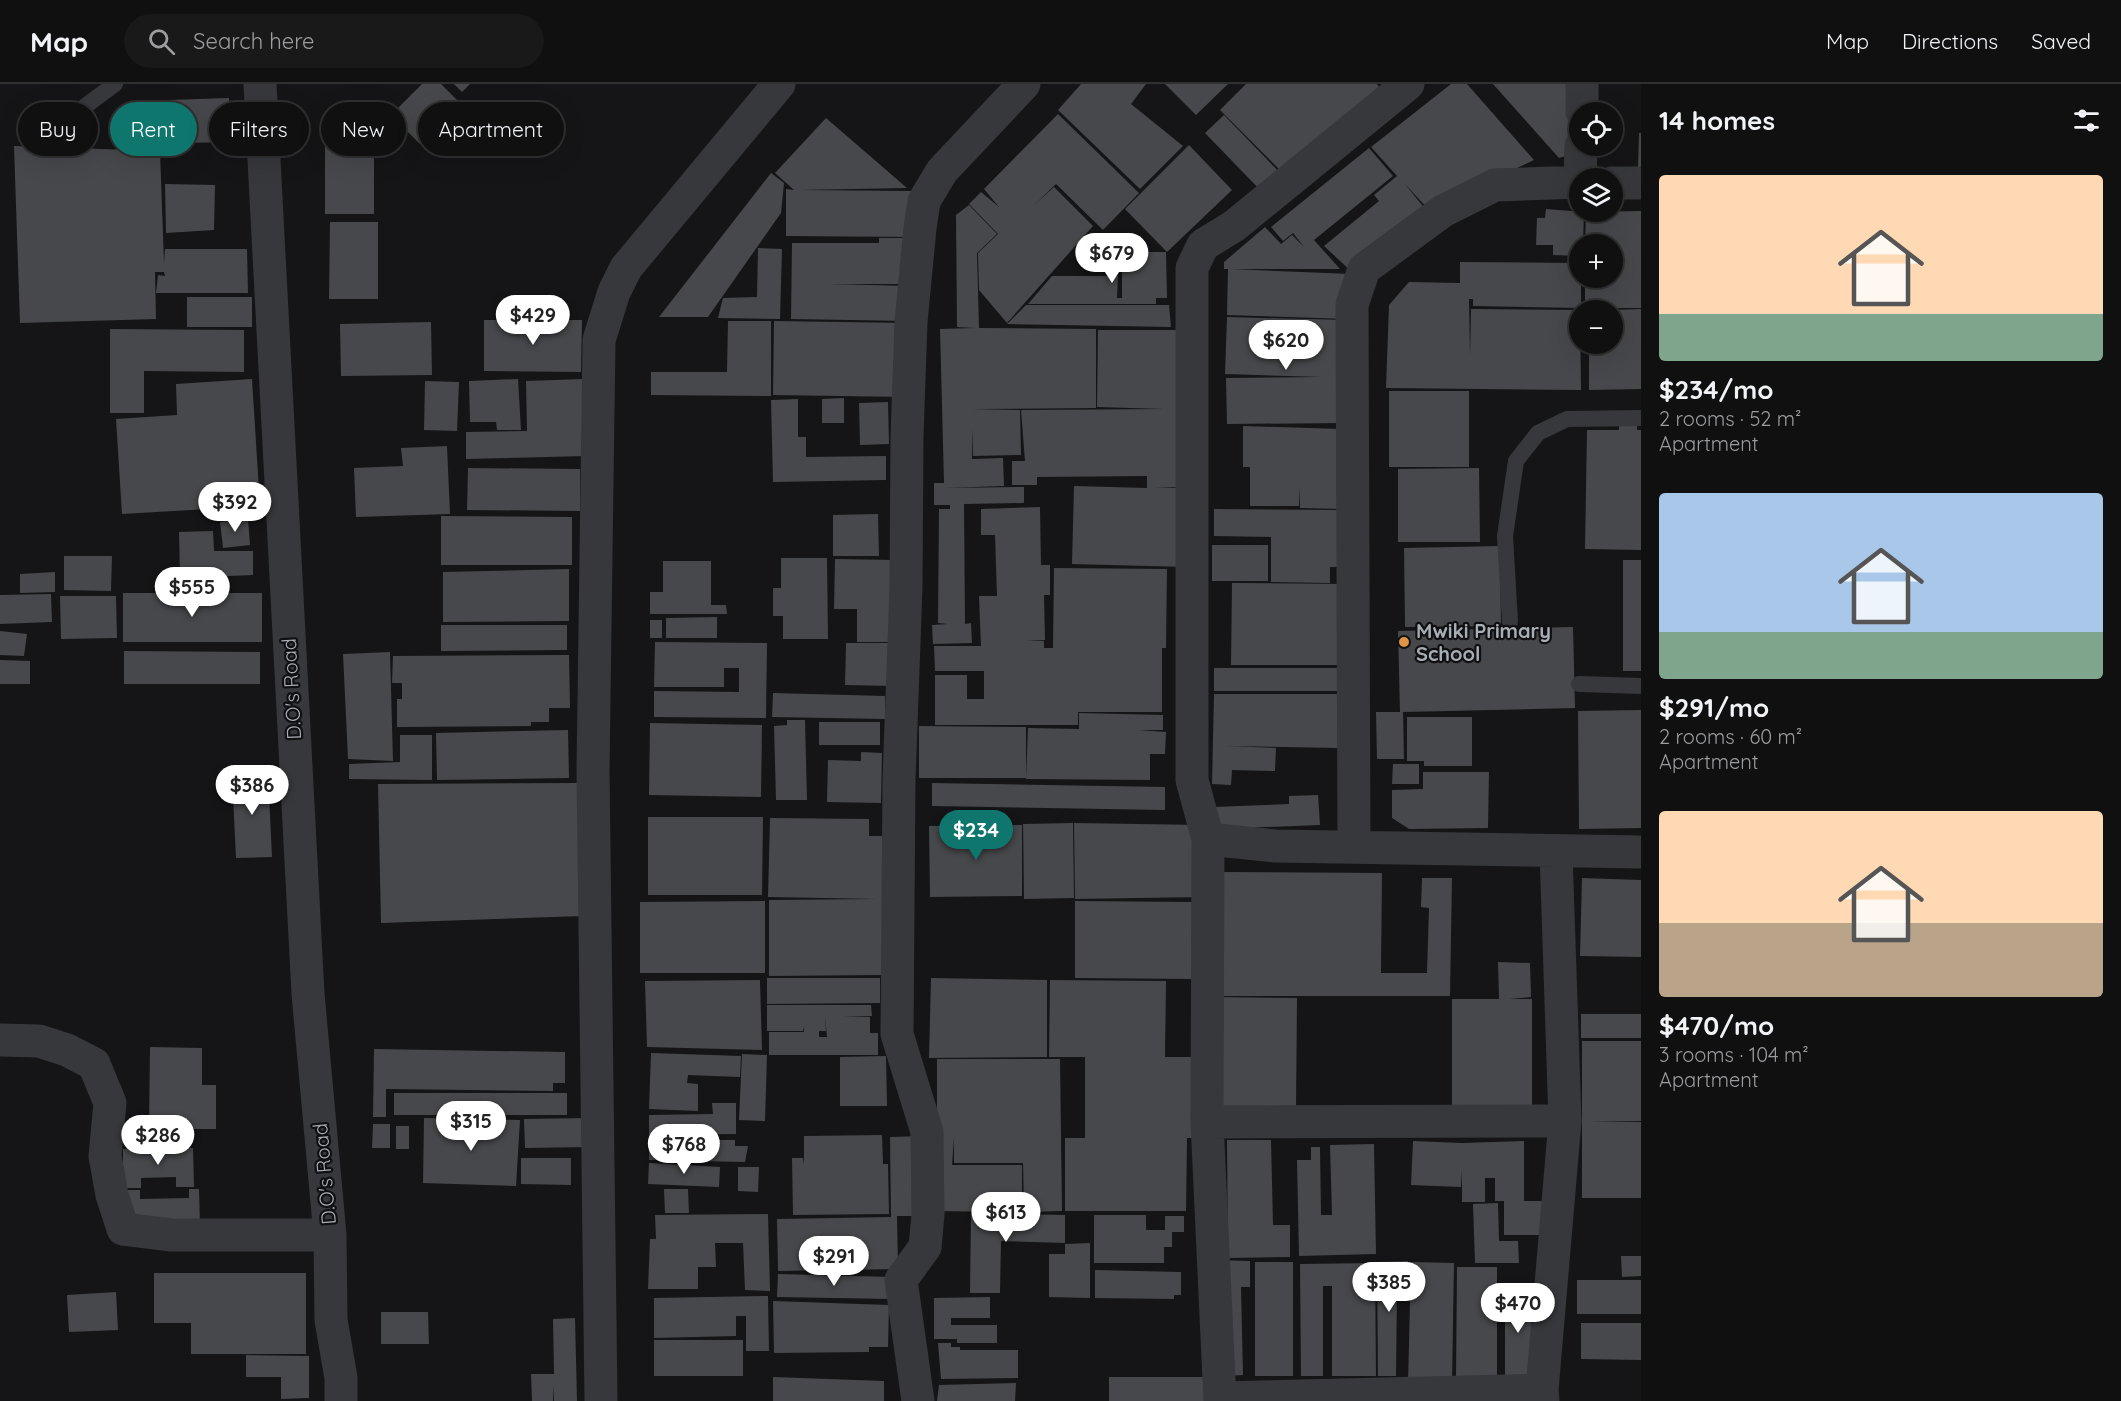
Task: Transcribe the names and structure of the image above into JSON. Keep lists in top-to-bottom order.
{
  "streets": {
    "street": ["D.O's Road"]
  },
  "places": ["Mwiki Primary School"],
  "page": {
    "header": "Map",
    "search": "Search here",
    "nav": ["Map", "Directions", "Saved"],
    "heading": "14 homes",
    "map_buttons": ["+", "−"],
    "chip": [
      "Buy",
      "Rent",
      "Filters",
      "New",
      "Apartment"
    ],
    "list": [
      {
        "name": "$234/mo",
        "note": "2 rooms · 52 m² · Apartment"
      },
      {
        "name": "$291/mo",
        "note": "2 rooms · 60 m² · Apartment"
      },
      {
        "name": "$470/mo",
        "note": "3 rooms · 104 m² · Apartment"
      }
    ],
    "price": [
      "$679",
      "$429",
      "$620",
      "$392",
      "$555",
      "$386",
      "$234",
      "$315",
      "$286",
      "$768",
      "$613",
      "$291",
      "$385",
      "$470"
    ]
  }
}
